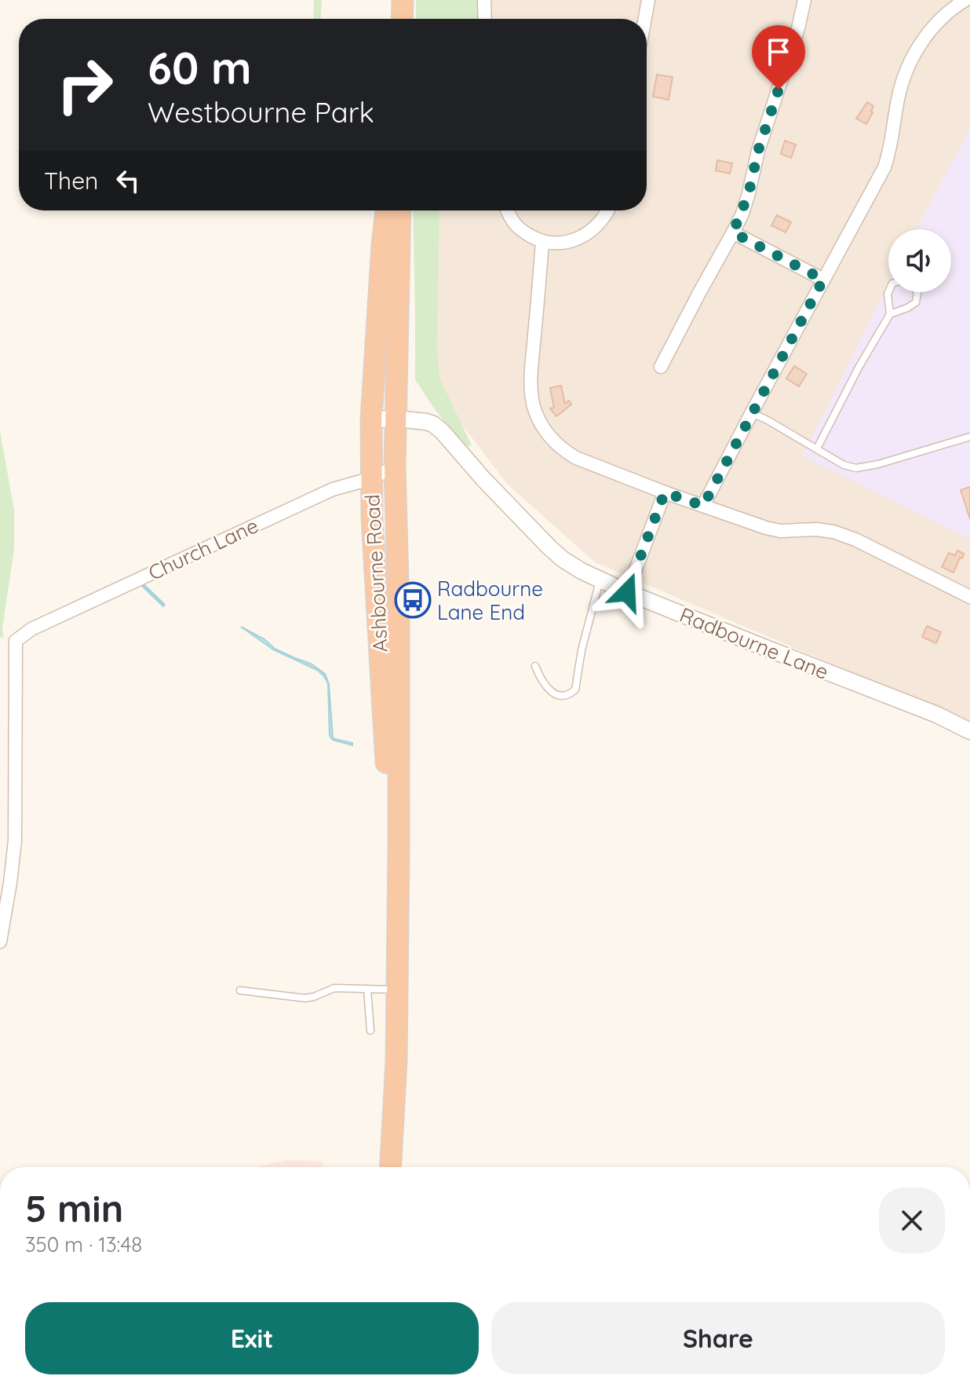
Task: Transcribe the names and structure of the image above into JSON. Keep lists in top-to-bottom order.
{
  "streets": {
    "highway": ["Ashbourne Road"],
    "street": ["Church Lane", "Radbourne Lane"]
  },
  "crossings": [
    ["Church Lane", "Ashbourne Road"],
    ["Ashbourne Road", "Radbourne Lane"]
  ],
  "places": {
    "bus stop": ["Radbourne Lane End"]
  },
  "page": {
    "turn": ["60 m", "Westbourne Park"],
    "then": "Then",
    "heading": ["5 min", "350 m · 13:48"],
    "buttons": ["Exit", "Share"]
  }
}
